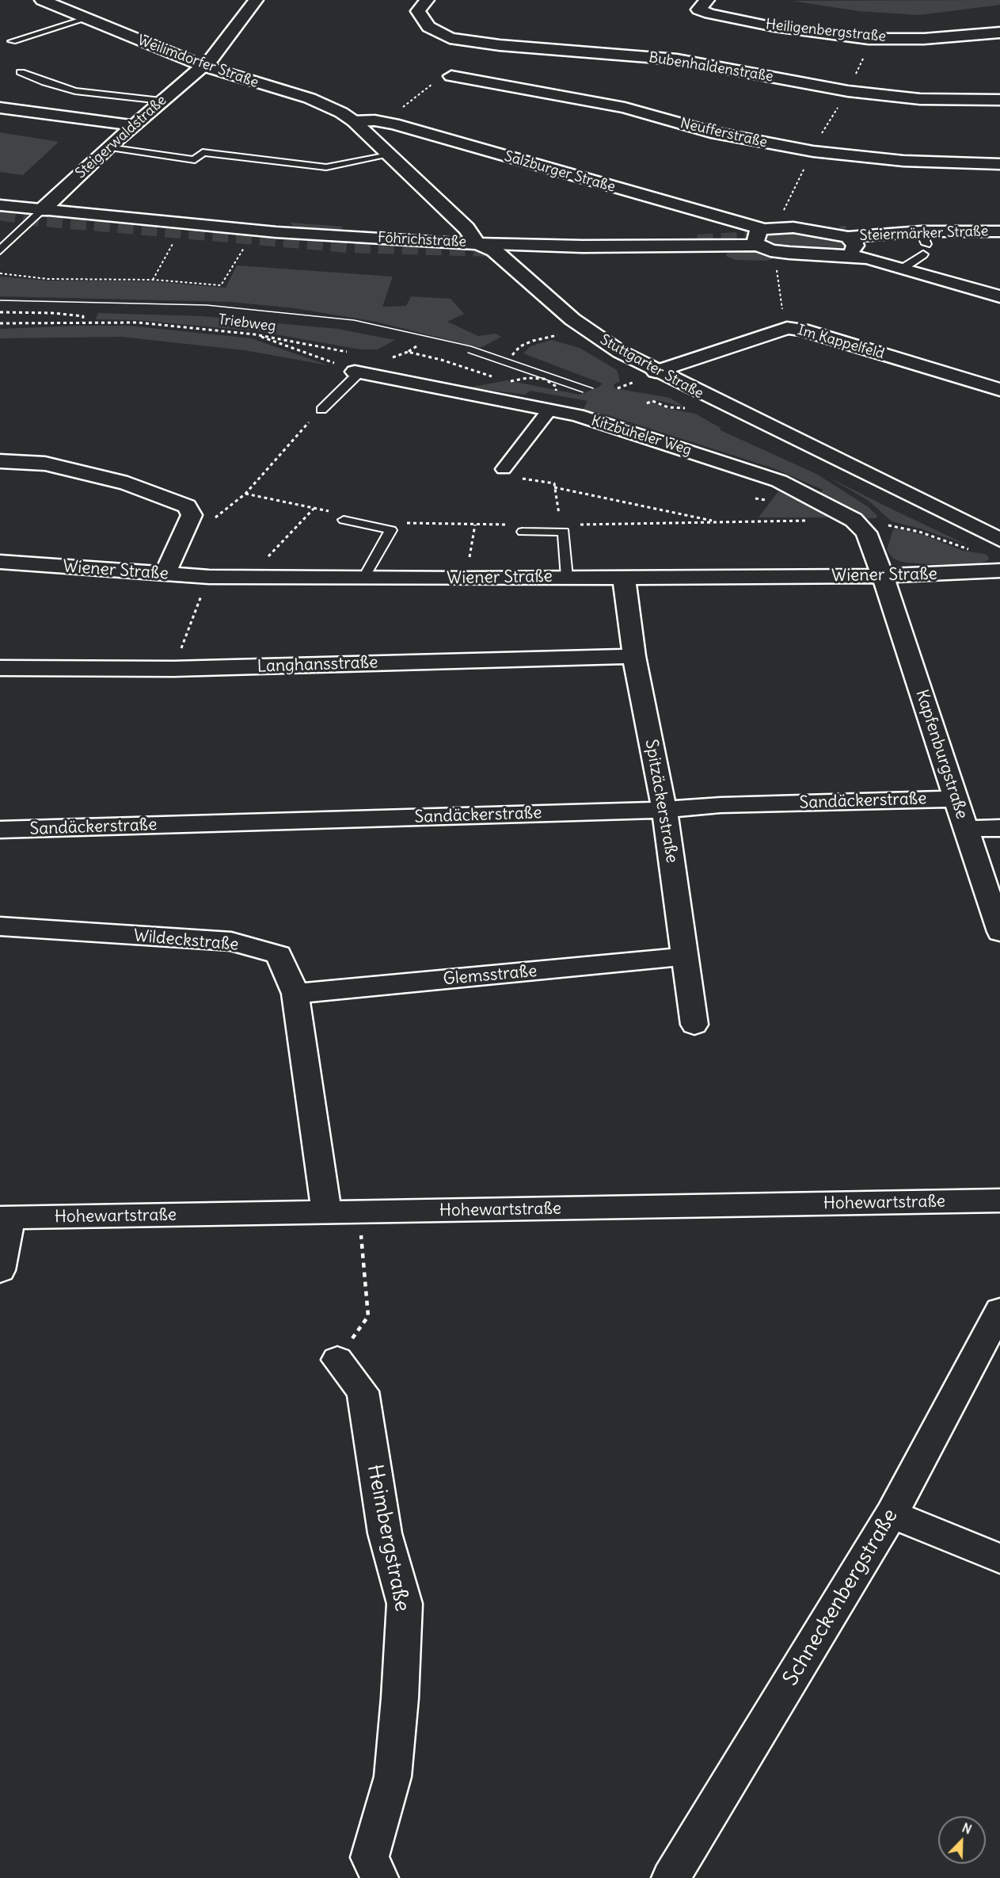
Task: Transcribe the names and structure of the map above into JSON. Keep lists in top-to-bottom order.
{
  "streets": {
    "street": [
      "Heiligenbergstraße",
      "Weilimdorfer Straße",
      "Bubenhaldenstraße",
      "Neufferstraße",
      "Steigerwaldstraße",
      "Salzburger Straße",
      "Steiermärker Straße",
      "Föhrichstraße",
      "Im Kappelfeld",
      "Stuttgarter Straße",
      "Kitzbüheler Weg",
      "Wiener Straße",
      "Langhansstraße",
      "Kapfenburgstraße",
      "Spitzäckerstraße",
      "Sandäckerstraße",
      "Wildeckstraße",
      "Glemsstraße",
      "Hohewartstraße",
      "Heimbergstraße",
      "Schneckenbergstraße"
    ],
    "path": ["Triebweg"]
  },
  "crossings": [
    ["Weilimdorfer Straße", "Steigerwaldstraße"],
    ["Weilimdorfer Straße", "Salzburger Straße"],
    ["Weilimdorfer Straße", "Stuttgarter Straße"],
    ["Steigerwaldstraße", "Föhrichstraße"],
    ["Salzburger Straße", "Steiermärker Straße"],
    ["Salzburger Straße", "Föhrichstraße"],
    ["Salzburger Straße", "Stuttgarter Straße"],
    ["Steiermärker Straße", "Föhrichstraße"],
    ["Föhrichstraße", "Stuttgarter Straße"],
    ["Im Kappelfeld", "Stuttgarter Straße"],
    ["Kitzbüheler Weg", "Wiener Straße"],
    ["Kitzbüheler Weg", "Kapfenburgstraße"],
    ["Wiener Straße", "Kapfenburgstraße"],
    ["Wiener Straße", "Spitzäckerstraße"],
    ["Langhansstraße", "Spitzäckerstraße"],
    ["Kapfenburgstraße", "Sandäckerstraße"],
    ["Spitzäckerstraße", "Sandäckerstraße"],
    ["Spitzäckerstraße", "Glemsstraße"],
    ["Wildeckstraße", "Glemsstraße"],
    ["Wildeckstraße", "Hohewartstraße"]
  ],
  "north": "top right"
}
